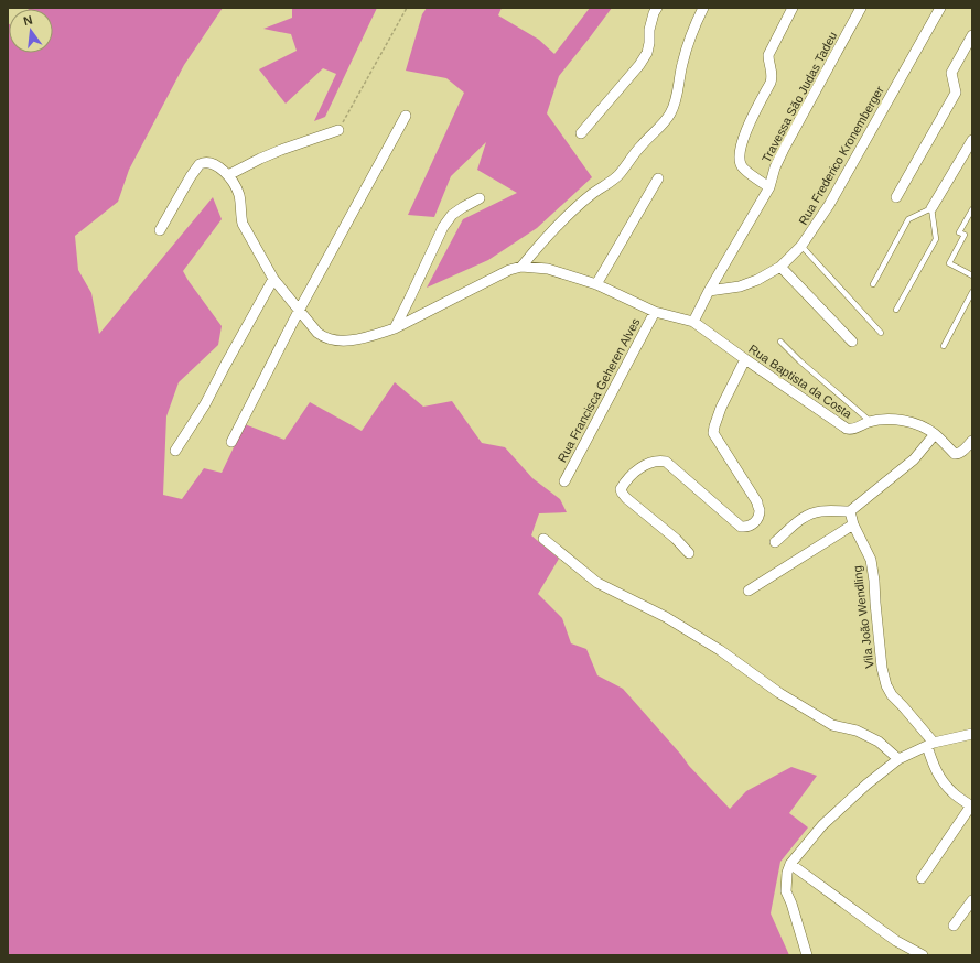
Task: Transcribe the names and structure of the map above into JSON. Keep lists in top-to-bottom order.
{
  "streets": {
    "street": [
      "Travessa São Judas Tadeu",
      "Rua Frederico Kronemberger",
      "Rua Baptista da Costa",
      "Rua Francisca Geheren Alves",
      "Vila João Wendling"
    ]
  },
  "crossings": [
    ["Travessa São Judas Tadeu", "Rua Frederico Kronemberger"]
  ],
  "north": "top"
}
